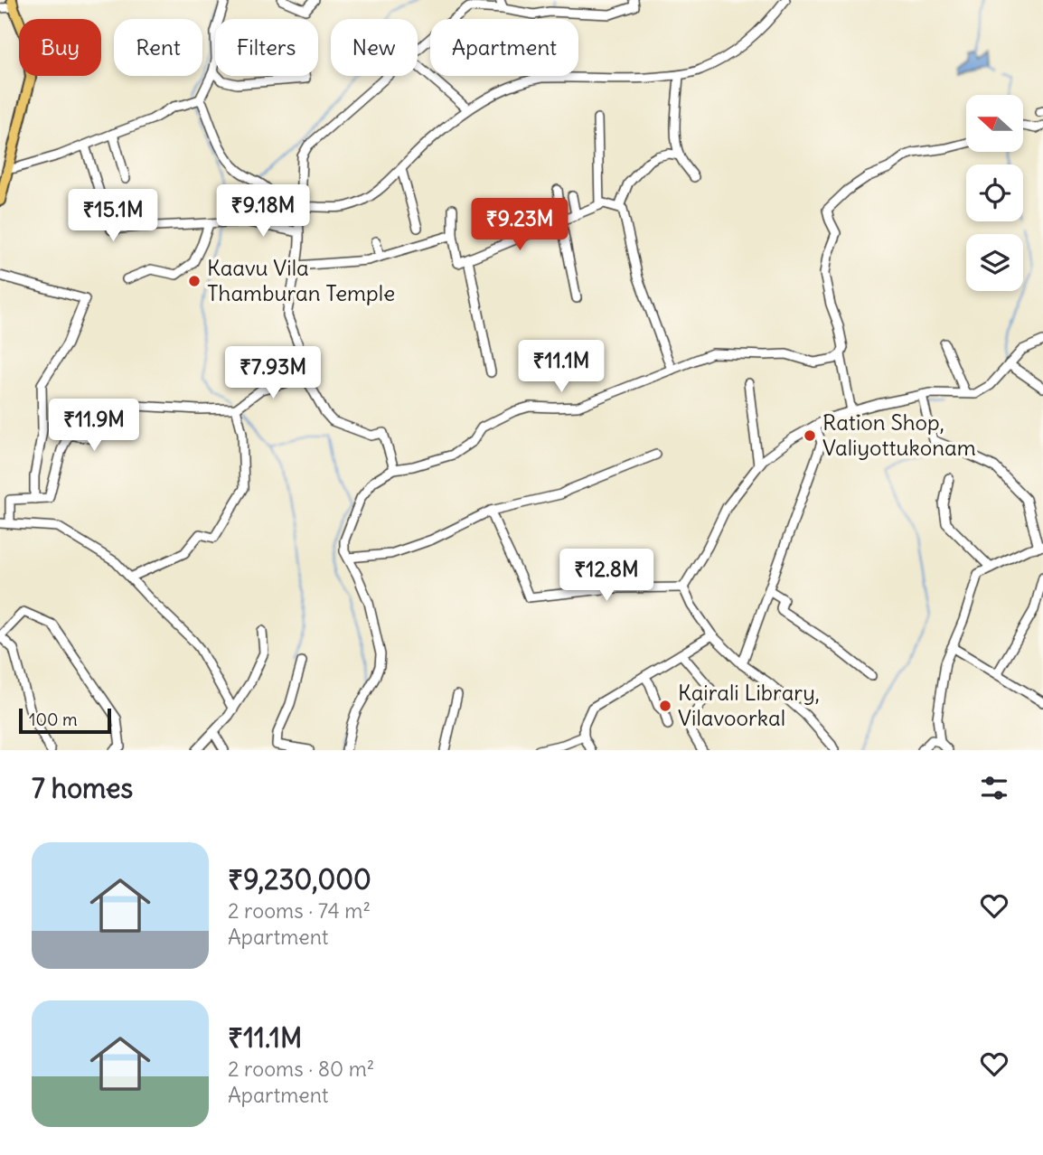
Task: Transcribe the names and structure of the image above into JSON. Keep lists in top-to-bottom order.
{
  "places": ["Kaavu Vila Thamburan Temple", "Ration Shop, Valiyottukonam", "Kairali Library, Vilavoorkal"],
  "scale_bar": "100 m",
  "north": "left",
  "page": {
    "chip": [
      "Buy",
      "Rent",
      "Filters",
      "New",
      "Apartment"
    ],
    "price": [
      "₹9.18M",
      "₹15.1M",
      "₹9.23M",
      "₹11.1M",
      "₹7.93M",
      "₹11.9M",
      "₹12.8M"
    ],
    "scale": "100 m",
    "heading": "7 homes",
    "list": [
      {
        "name": "₹9,230,000",
        "note": "2 rooms · 74 m² · Apartment"
      },
      {
        "name": "₹11.1M",
        "note": "2 rooms · 80 m² · Apartment"
      }
    ]
  }
}
